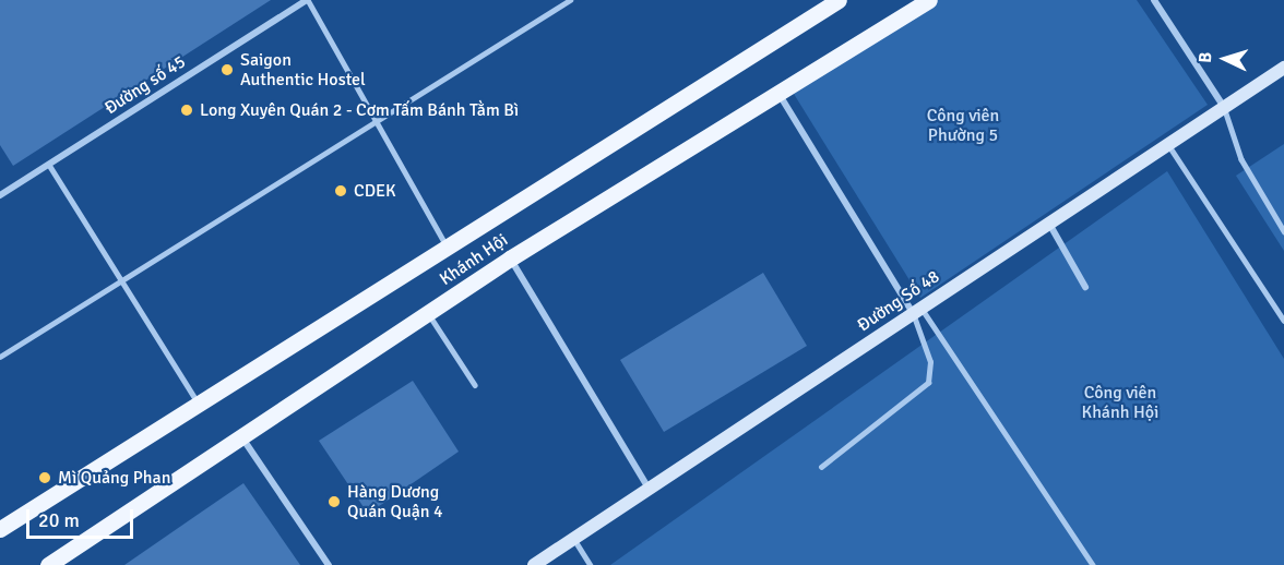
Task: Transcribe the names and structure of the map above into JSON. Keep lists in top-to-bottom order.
{
  "streets": {
    "main road": ["Khánh Hội"],
    "street": ["Đường số 45", "Đường Số 48"]
  },
  "parks": ["Công viên Phường 5", "Công viên Khánh Hội"],
  "places": [
    "Saigon Authentic Hostel",
    "Long Xuyên Quán 2 - Cơm Tấm Bánh Tằm Bì",
    "CDEK",
    "Mì Quảng Phan",
    "Hàng Dương Quán Quận 4"
  ],
  "scale_bar": "20 m",
  "north": "left"
}
